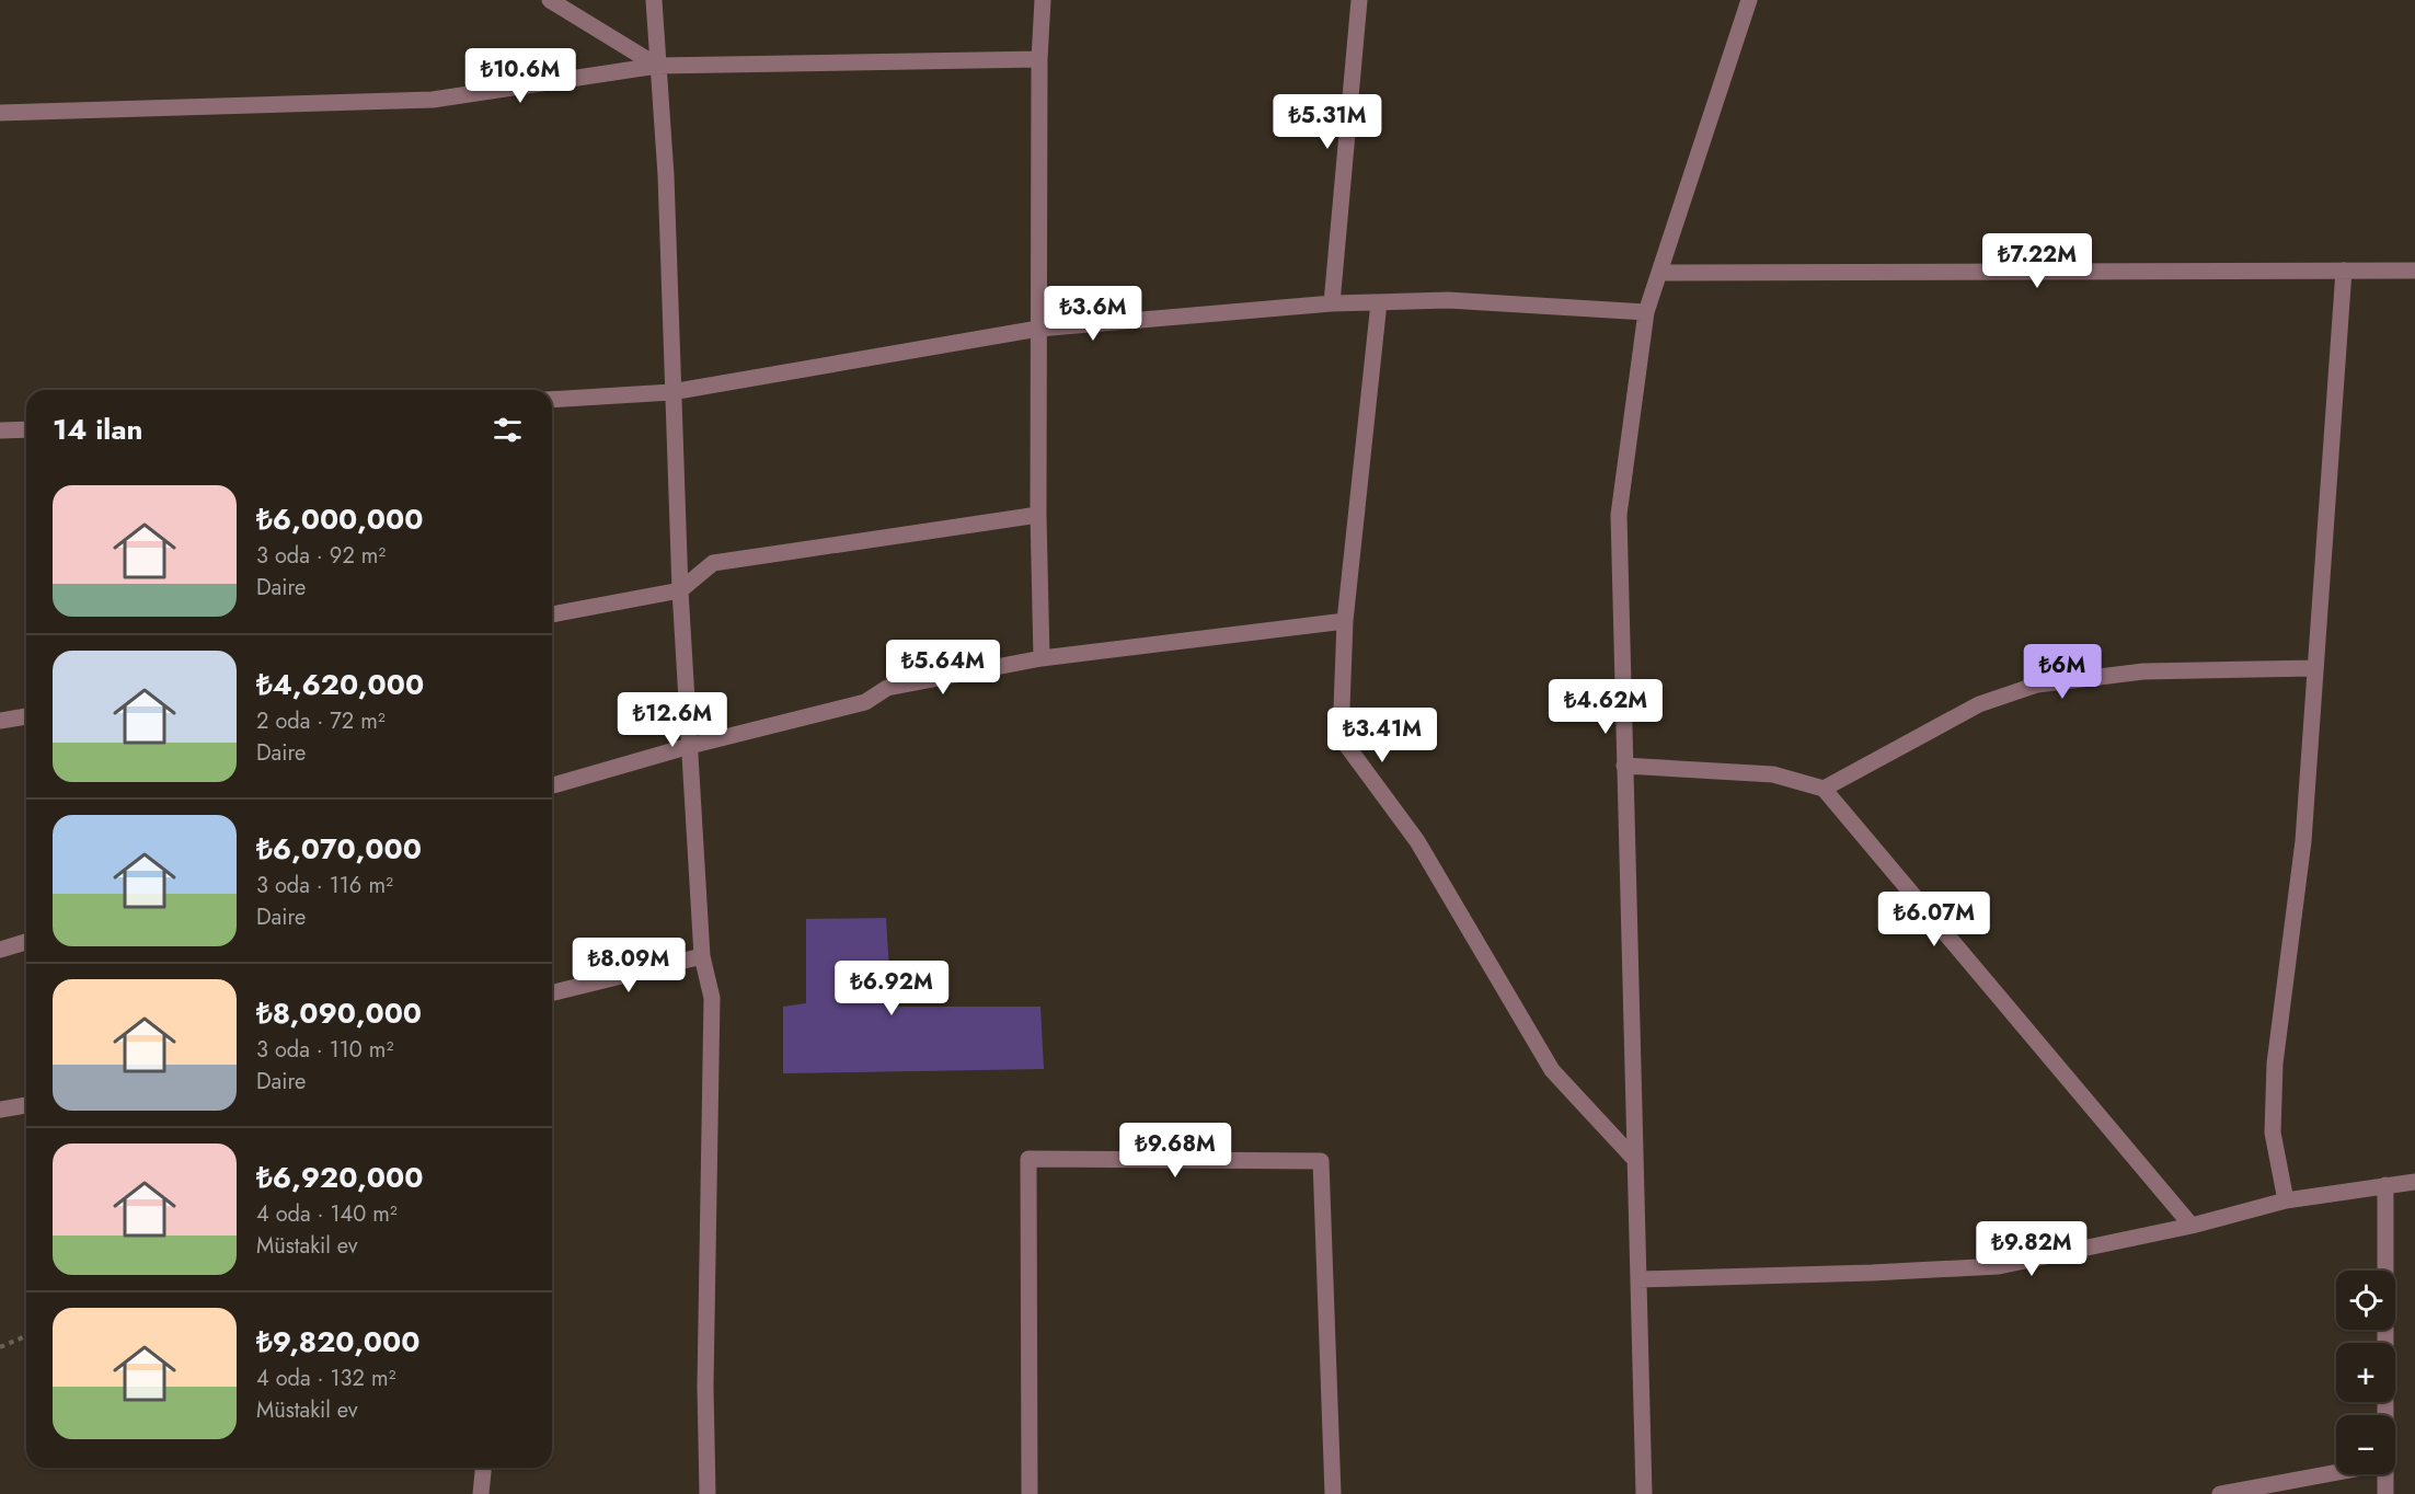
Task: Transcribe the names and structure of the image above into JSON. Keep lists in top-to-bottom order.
{
  "page": {
    "price": [
      "₺10.6M",
      "₺5.31M",
      "₺7.22M",
      "₺3.6M",
      "₺5.64M",
      "₺6M",
      "₺4.62M",
      "₺12.6M",
      "₺3.41M",
      "₺6.07M",
      "₺8.09M",
      "₺6.92M",
      "₺9.68M",
      "₺9.82M"
    ],
    "heading": "14 ilan",
    "list": [
      {
        "name": "₺6,000,000",
        "note": "3 oda · 92 m² · Daire"
      },
      {
        "name": "₺4,620,000",
        "note": "2 oda · 72 m² · Daire"
      },
      {
        "name": "₺6,070,000",
        "note": "3 oda · 116 m² · Daire"
      },
      {
        "name": "₺8,090,000",
        "note": "3 oda · 110 m² · Daire"
      },
      {
        "name": "₺6,920,000",
        "note": "4 oda · 140 m² · Müstakil ev"
      },
      {
        "name": "₺9,820,000",
        "note": "4 oda · 132 m² · Müstakil ev"
      }
    ],
    "map_buttons": ["+", "−"]
  }
}
